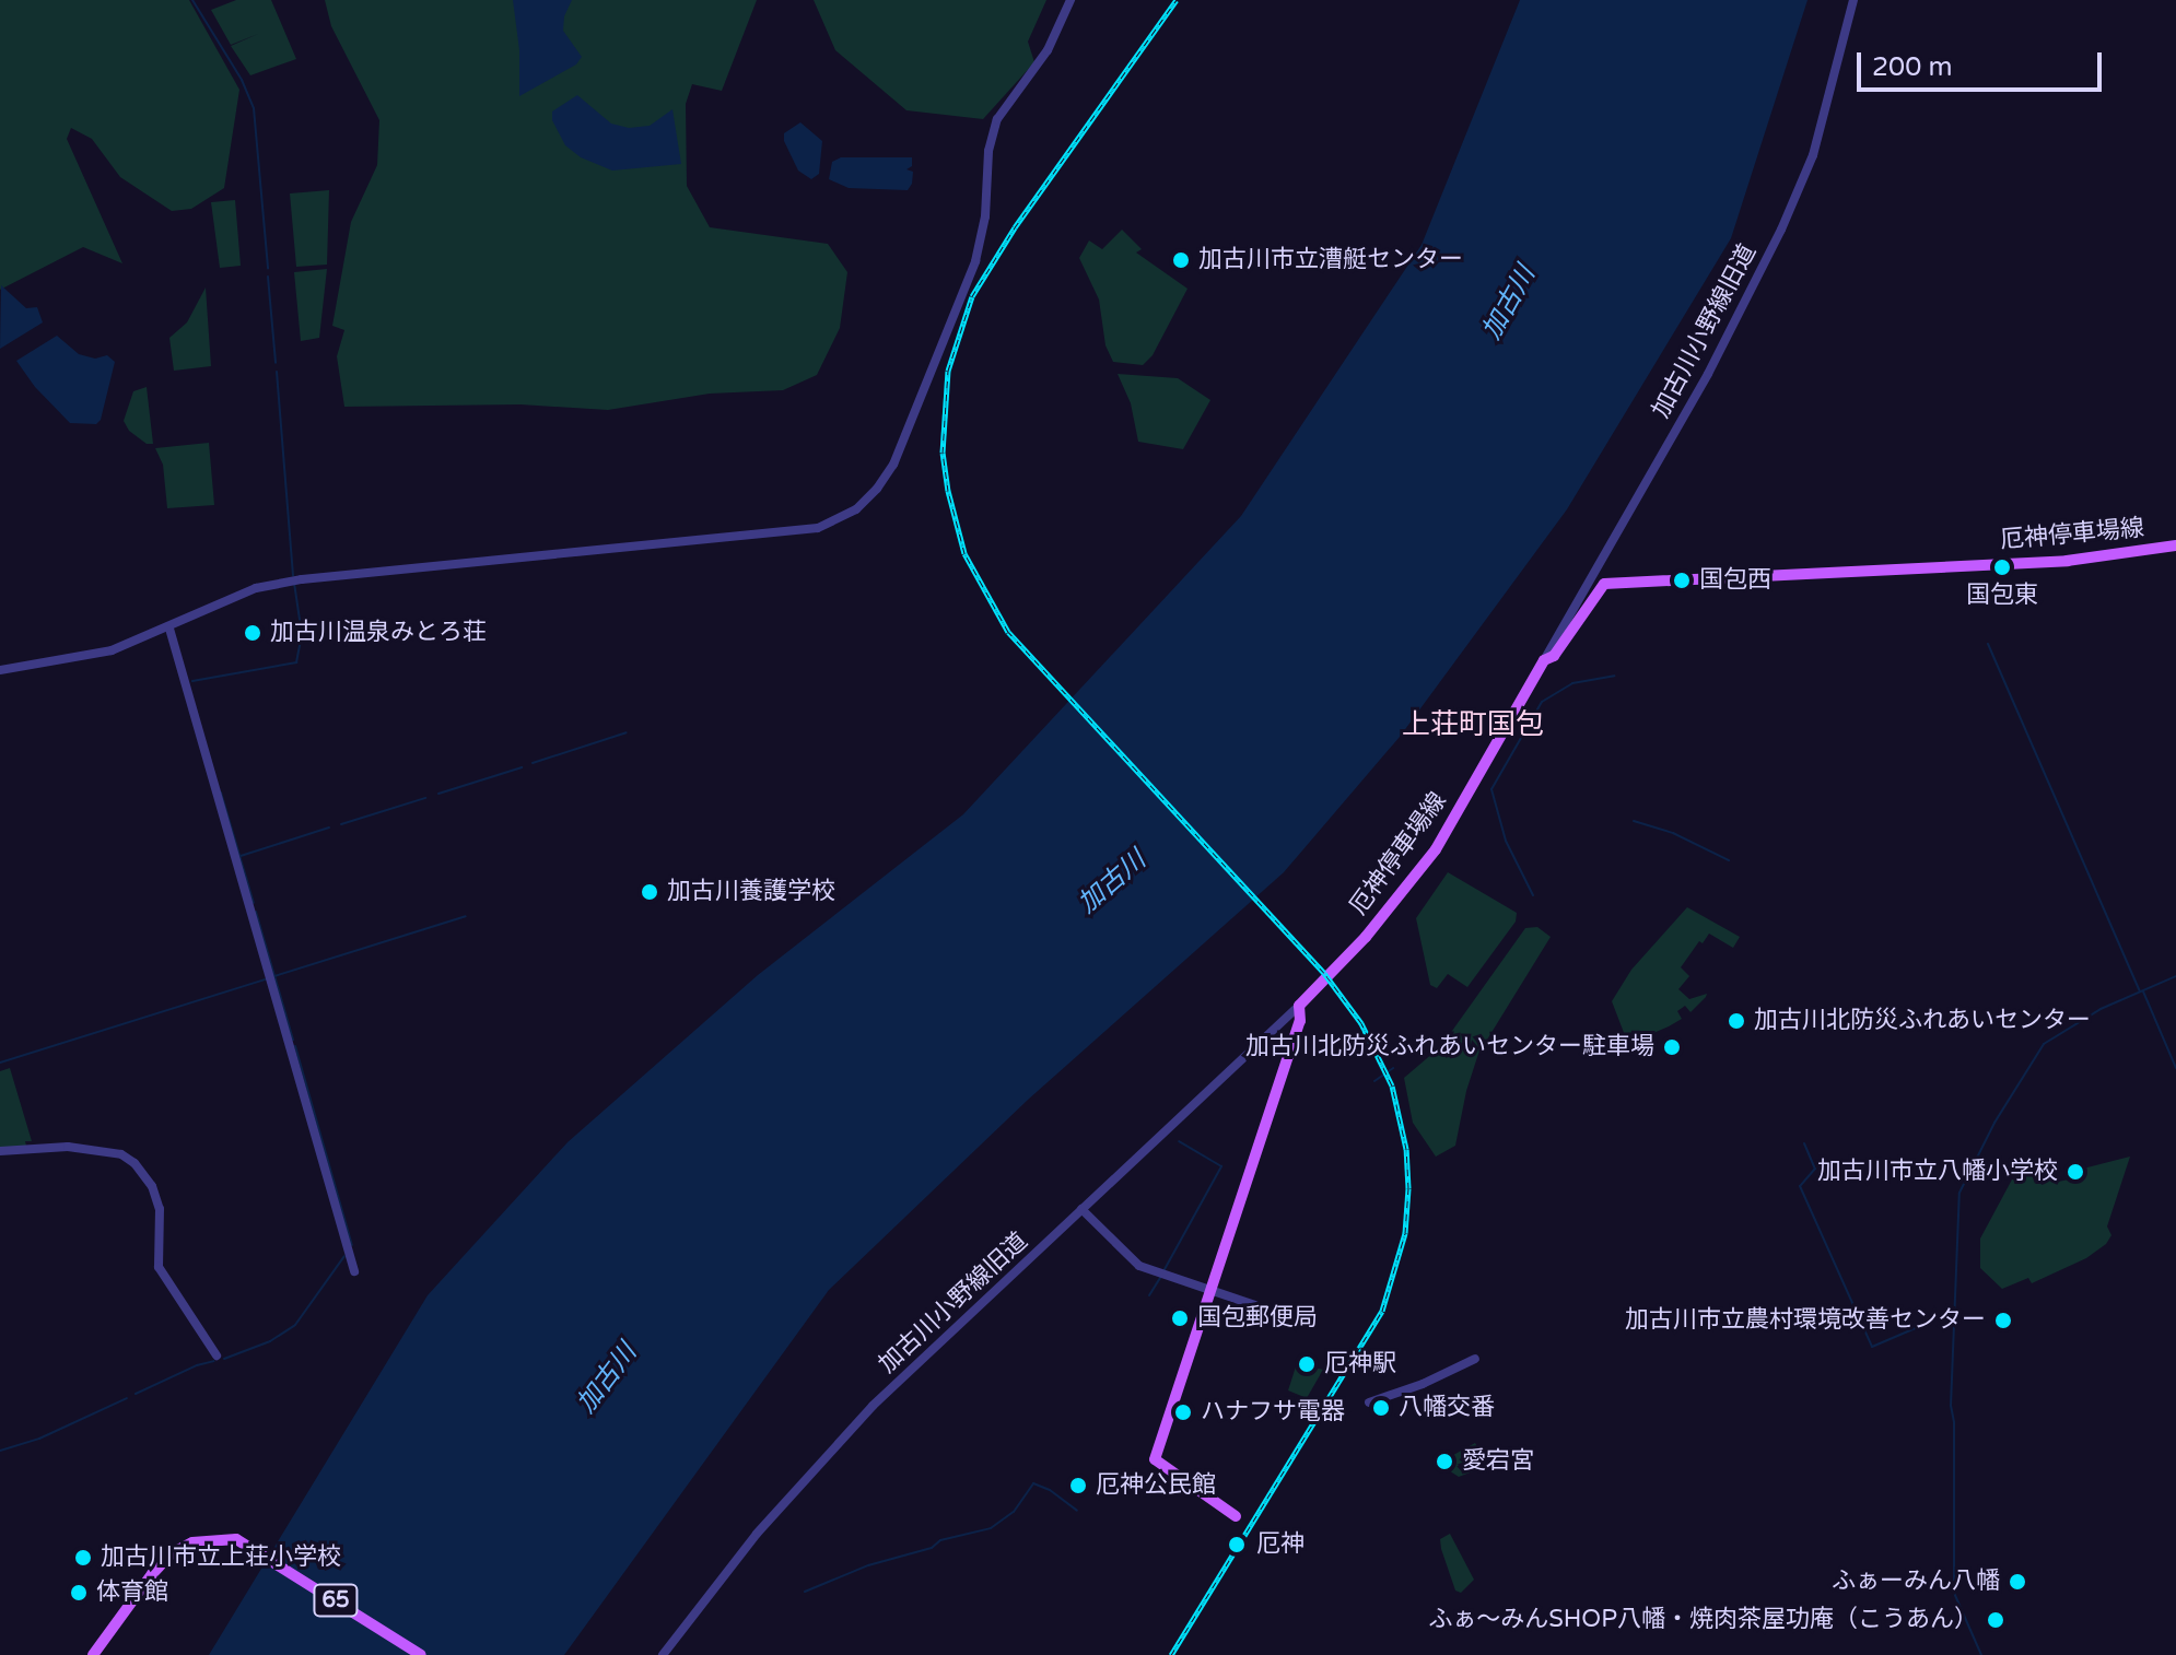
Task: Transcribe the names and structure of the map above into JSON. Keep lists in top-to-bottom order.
{
  "streets": {
    "main road": ["厄神停車場線", "65"],
    "street": ["加古川小野線旧道"]
  },
  "crossings": [
    ["加古川小野線旧道", "厄神停車場線"]
  ],
  "districts": ["上荘町国包"],
  "water": ["加古川"],
  "places": [
    "加古川市立漕艇センター",
    "国包東",
    "国包西",
    "加古川温泉みとろ荘",
    "加古川養護学校",
    "加古川北防災ふれあいセンター",
    "加古川北防災ふれあいセンター駐車場",
    "加古川市立八幡小学校",
    "国包郵便局",
    "加古川市立農村環境改善センター",
    "厄神駅",
    "八幡交番",
    "ハナフサ電器",
    "愛宕宮",
    "厄神公民館",
    "厄神",
    "加古川市立上荘小学校",
    "ふぁーみん八幡",
    "体育館",
    "ふぁ～みんSHOP八幡・焼肉茶屋功庵（こうあん）"
  ],
  "scale_bar": "200 m"
}
